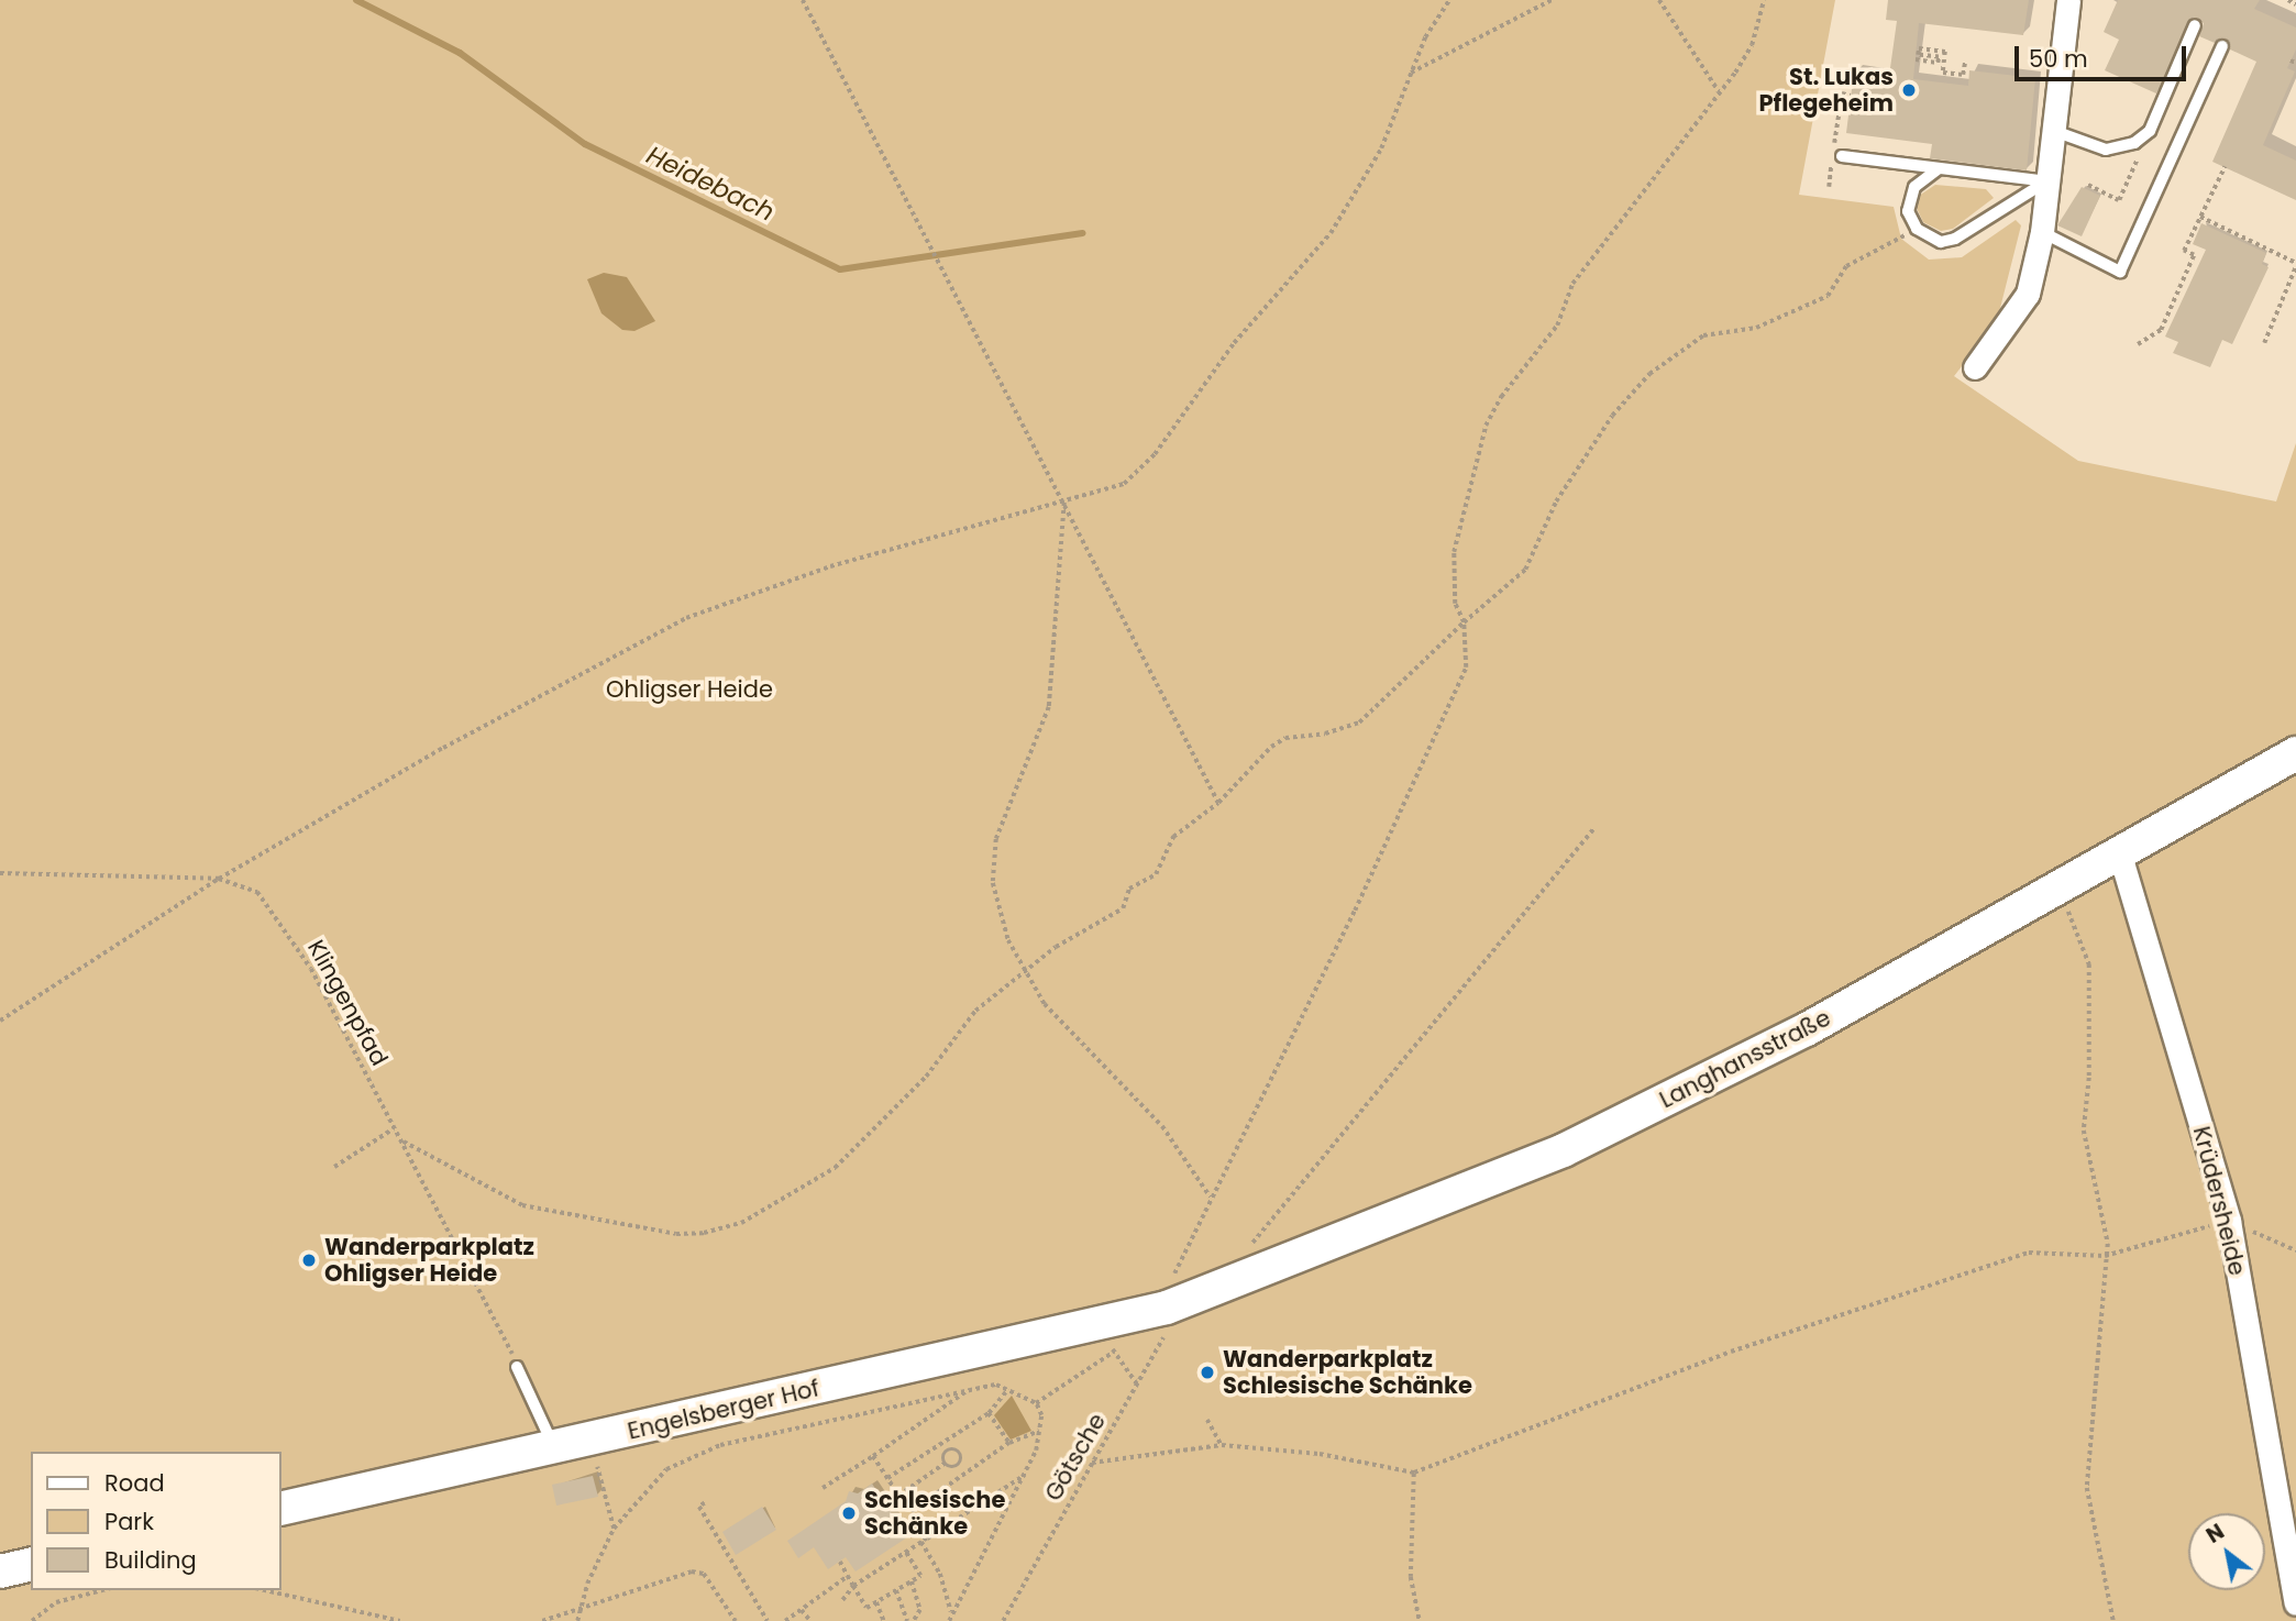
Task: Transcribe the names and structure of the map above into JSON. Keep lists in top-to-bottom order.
{
  "streets": {
    "street": ["Langhansstraße", "Krüdersheide", "Engelsberger Hof"],
    "path": ["Klingenpfad", "Götsche"]
  },
  "crossings": [
    ["Langhansstraße", "Krüdersheide"],
    ["Langhansstraße", "Engelsberger Hof"],
    ["Langhansstraße", "Götsche"],
    ["Engelsberger Hof", "Götsche"]
  ],
  "water": ["Heidebach"],
  "parks": ["Ohligser Heide"],
  "places": [
    "St. Lukas Pflegeheim",
    "Wanderparkplatz Ohligser Heide",
    "Wanderparkplatz Schlesische Schänke",
    "Schlesische Schänke"
  ],
  "legend": ["Road", "Park", "Building"],
  "scale_bar": "50 m",
  "north": "top left"
}
